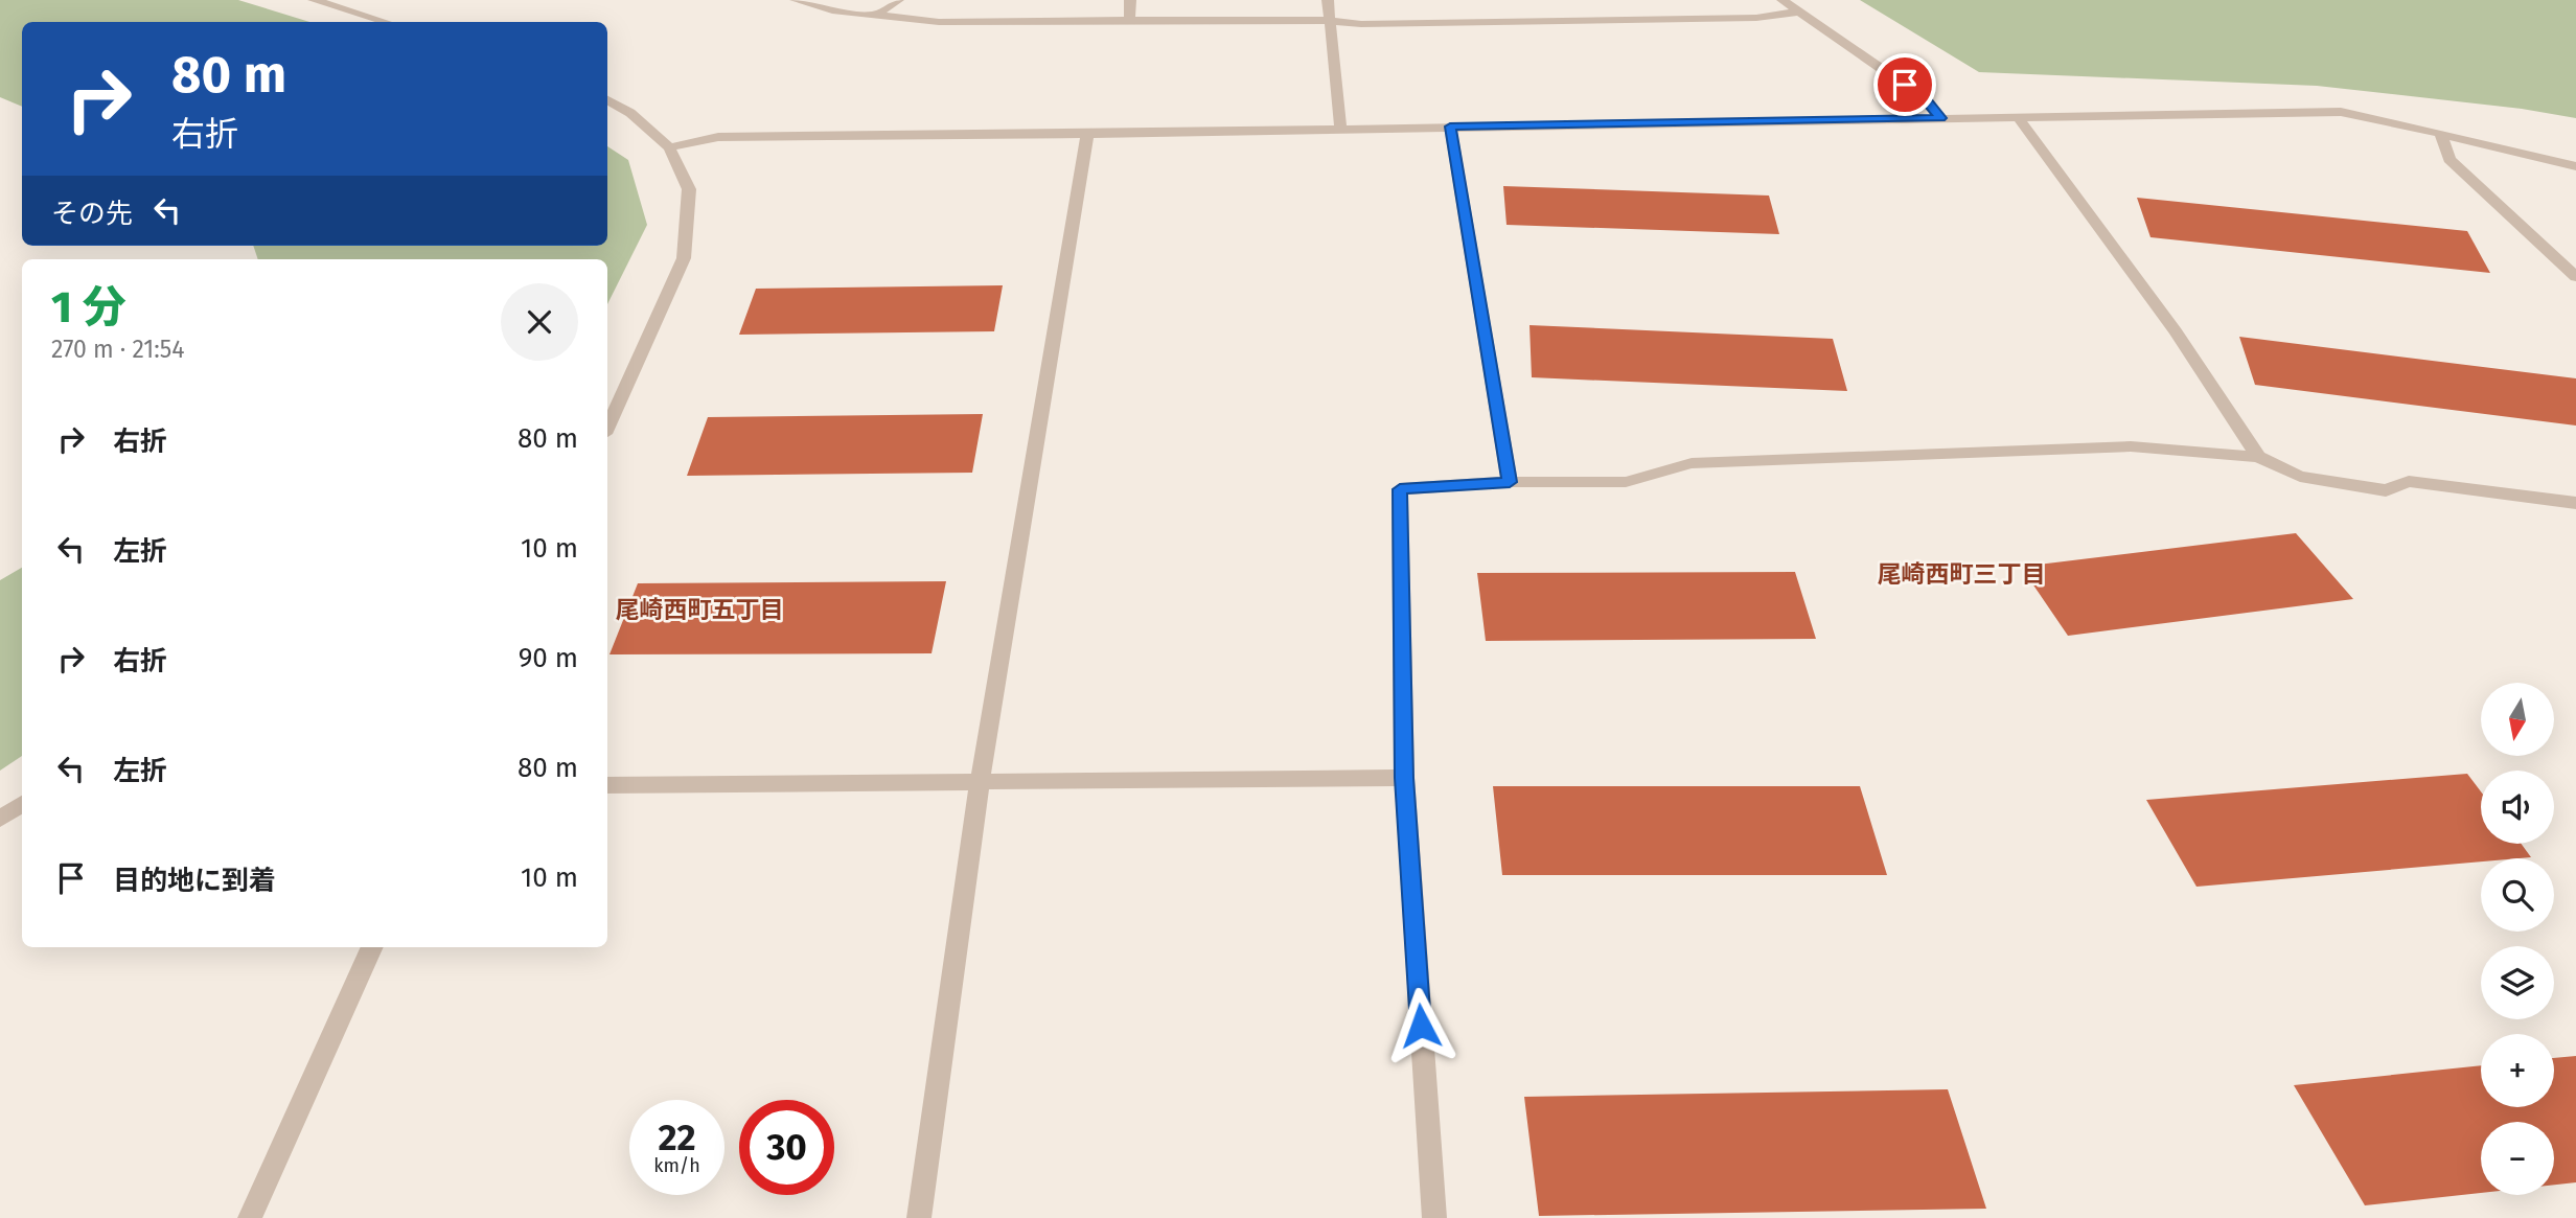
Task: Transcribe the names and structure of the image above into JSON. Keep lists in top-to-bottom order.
{
  "districts": ["尾崎西町三丁目", "尾崎西町五丁目"],
  "north": "bottom",
  "page": {
    "turn": ["80 m", "右折"],
    "then": "その先",
    "heading": ["1 分", "270 m · 21:54"],
    "list": [
      {
        "name": "右折",
        "value": "80 m"
      },
      {
        "name": "左折",
        "value": "10 m"
      },
      {
        "name": "右折",
        "value": "90 m"
      },
      {
        "name": "左折",
        "value": "80 m"
      },
      {
        "name": "目的地に到着",
        "value": "10 m"
      }
    ],
    "map_buttons": ["+", "−"],
    "speed": "22 km/h",
    "limit": "30"
  }
}
